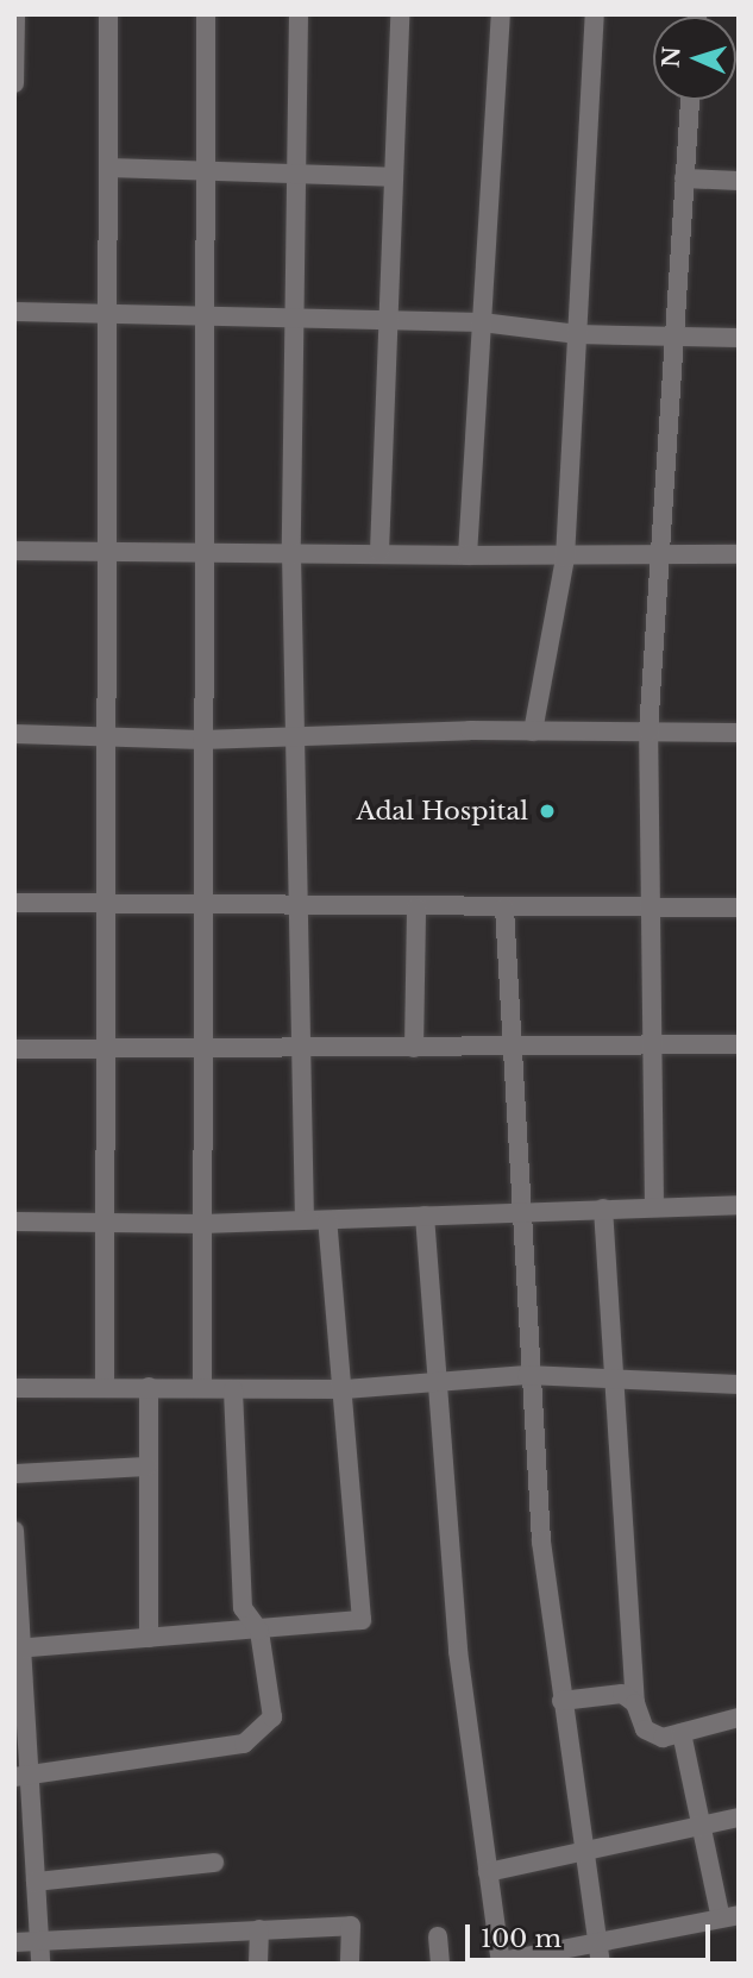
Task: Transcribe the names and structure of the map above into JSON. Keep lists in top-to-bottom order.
{
  "places": ["Adal Hospital"],
  "scale_bar": "100 m",
  "north": "left"
}
